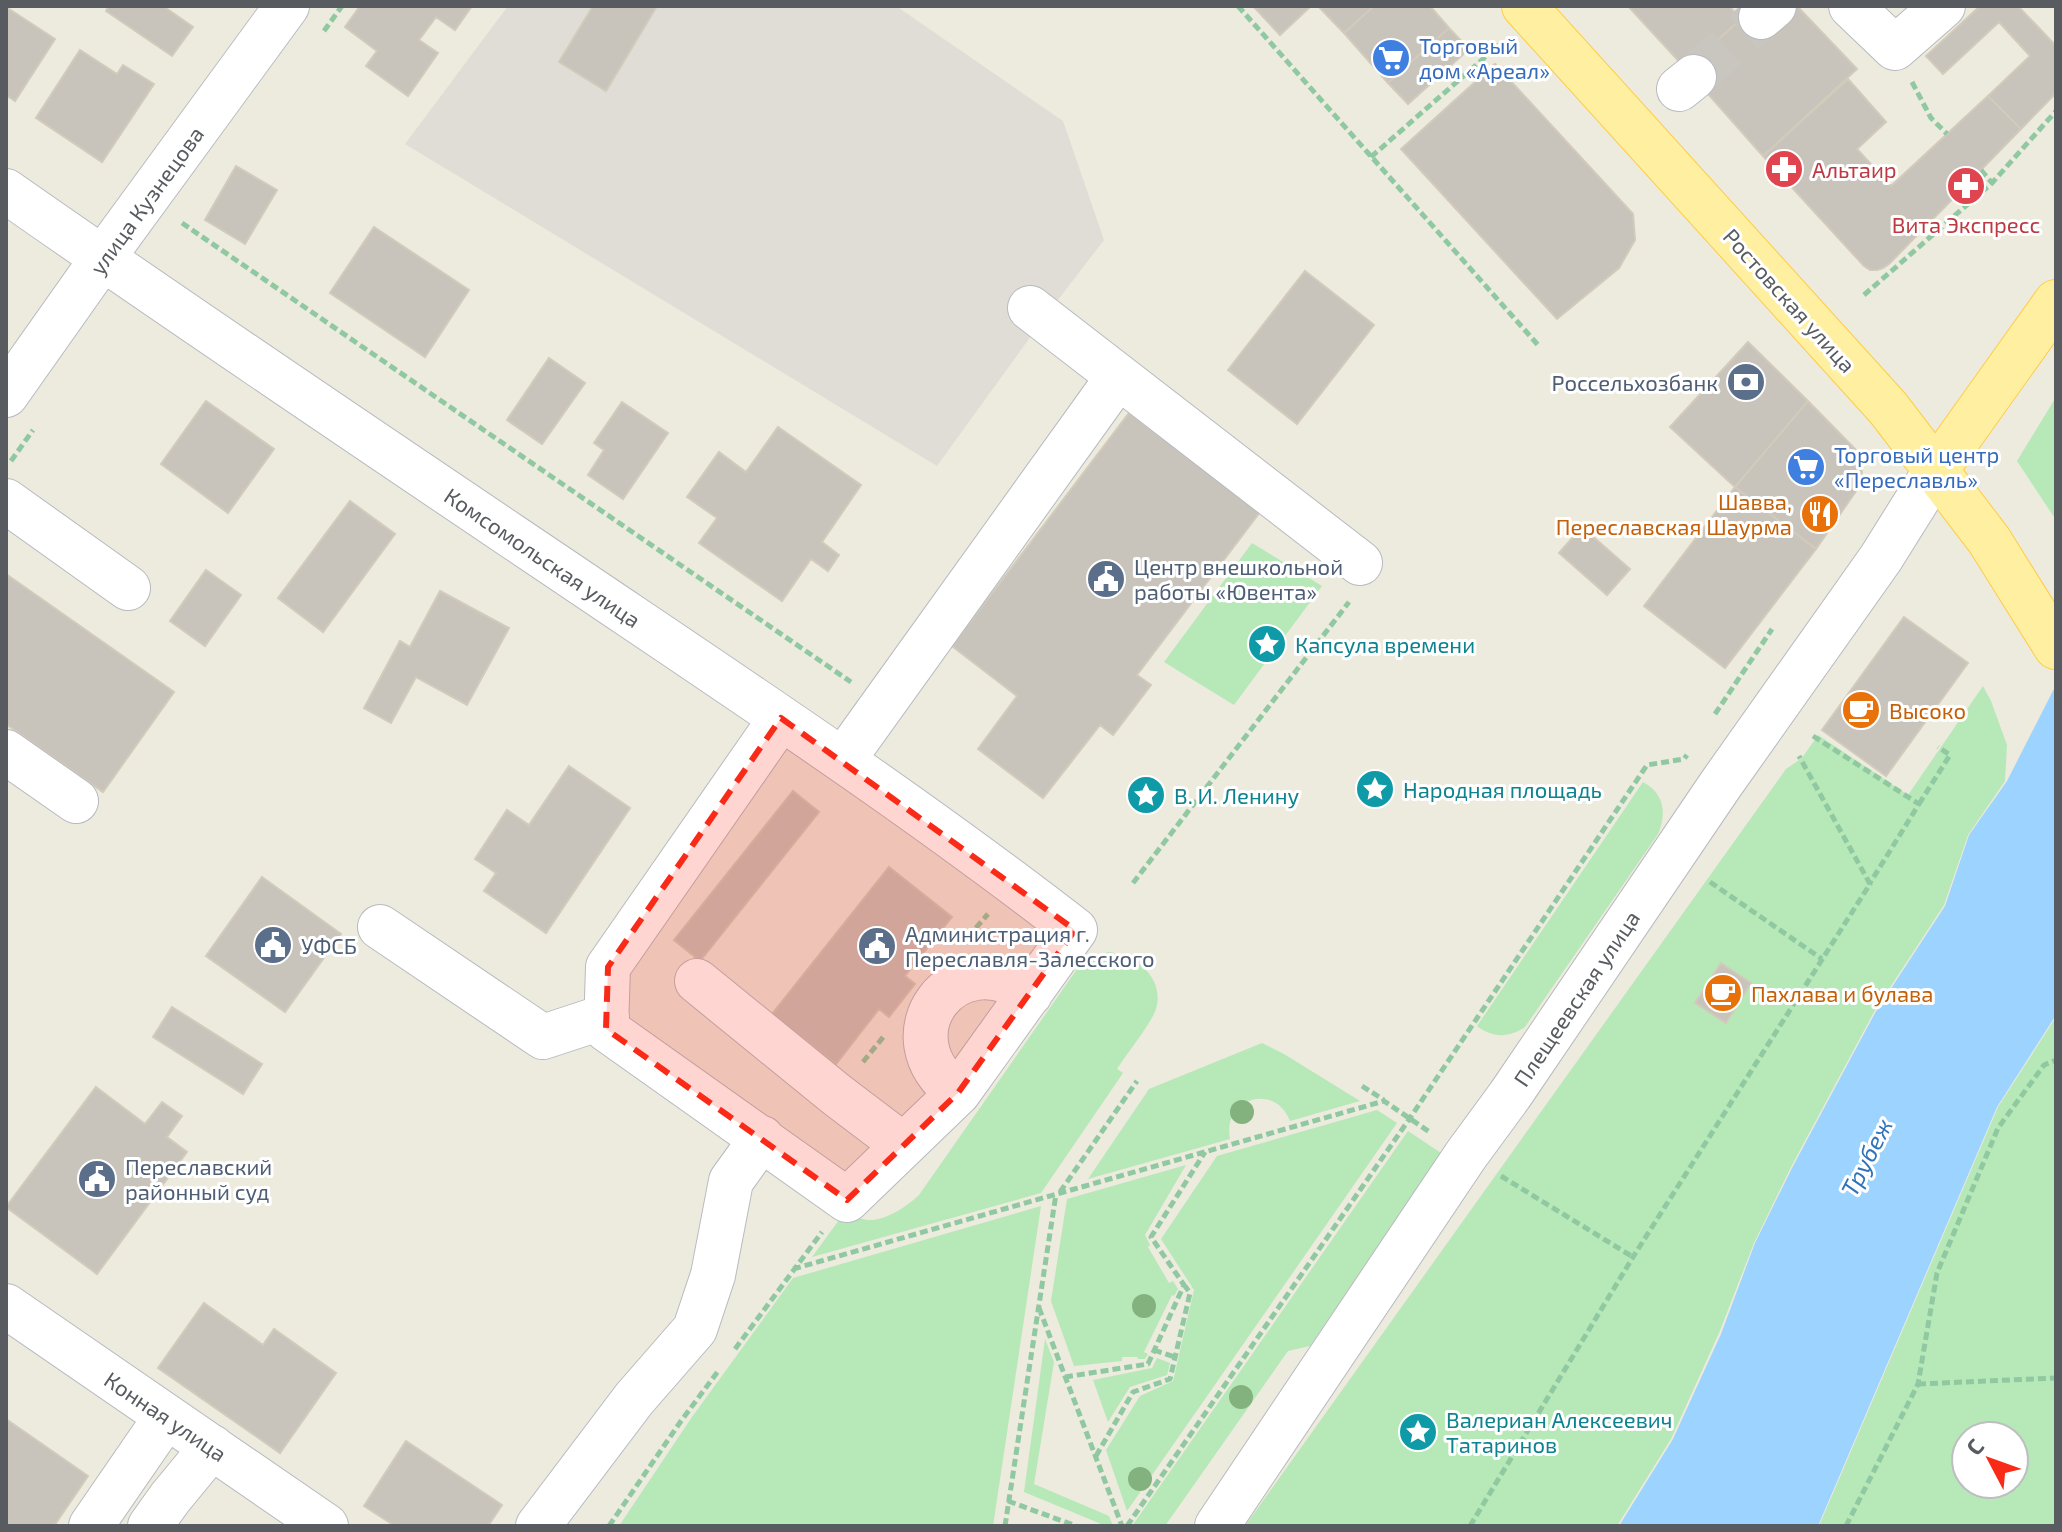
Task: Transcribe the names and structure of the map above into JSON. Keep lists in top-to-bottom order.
{
  "streets": {
    "main road": ["Ростовская улица"],
    "street": [
      "улица Кузнецова",
      "Комсомольская улица",
      "Плещеевская улица",
      "Конная улица"
    ]
  },
  "crossings": [
    ["улица Кузнецова", "Комсомольская улица"],
    ["Ростовская улица", "Плещеевская улица"]
  ],
  "water": ["Трубеж"],
  "places": {
    "supermarket": ["Торговый дом «Ареал»", "Торговый центр «Переславль»"],
    "pharmacy": ["Альтаир", "Вита Экспресс"],
    "bank": ["Россельхозбанк"],
    "restaurant": ["Шавва, Переславская Шаурма"],
    "public building": [
      "Центр внешкольной работы «Ювента»",
      "УФСБ",
      "Администрация г. Переславля-Залесского",
      "Переславский районный суд"
    ],
    "place": [
      "Капсула времени",
      "Народная площадь",
      "В. И. Ленину",
      "Валериан Алексеевич Татаринов"
    ],
    "cafe": ["Высоко", "Пахлава и булава"]
  },
  "north": "top left"
}
